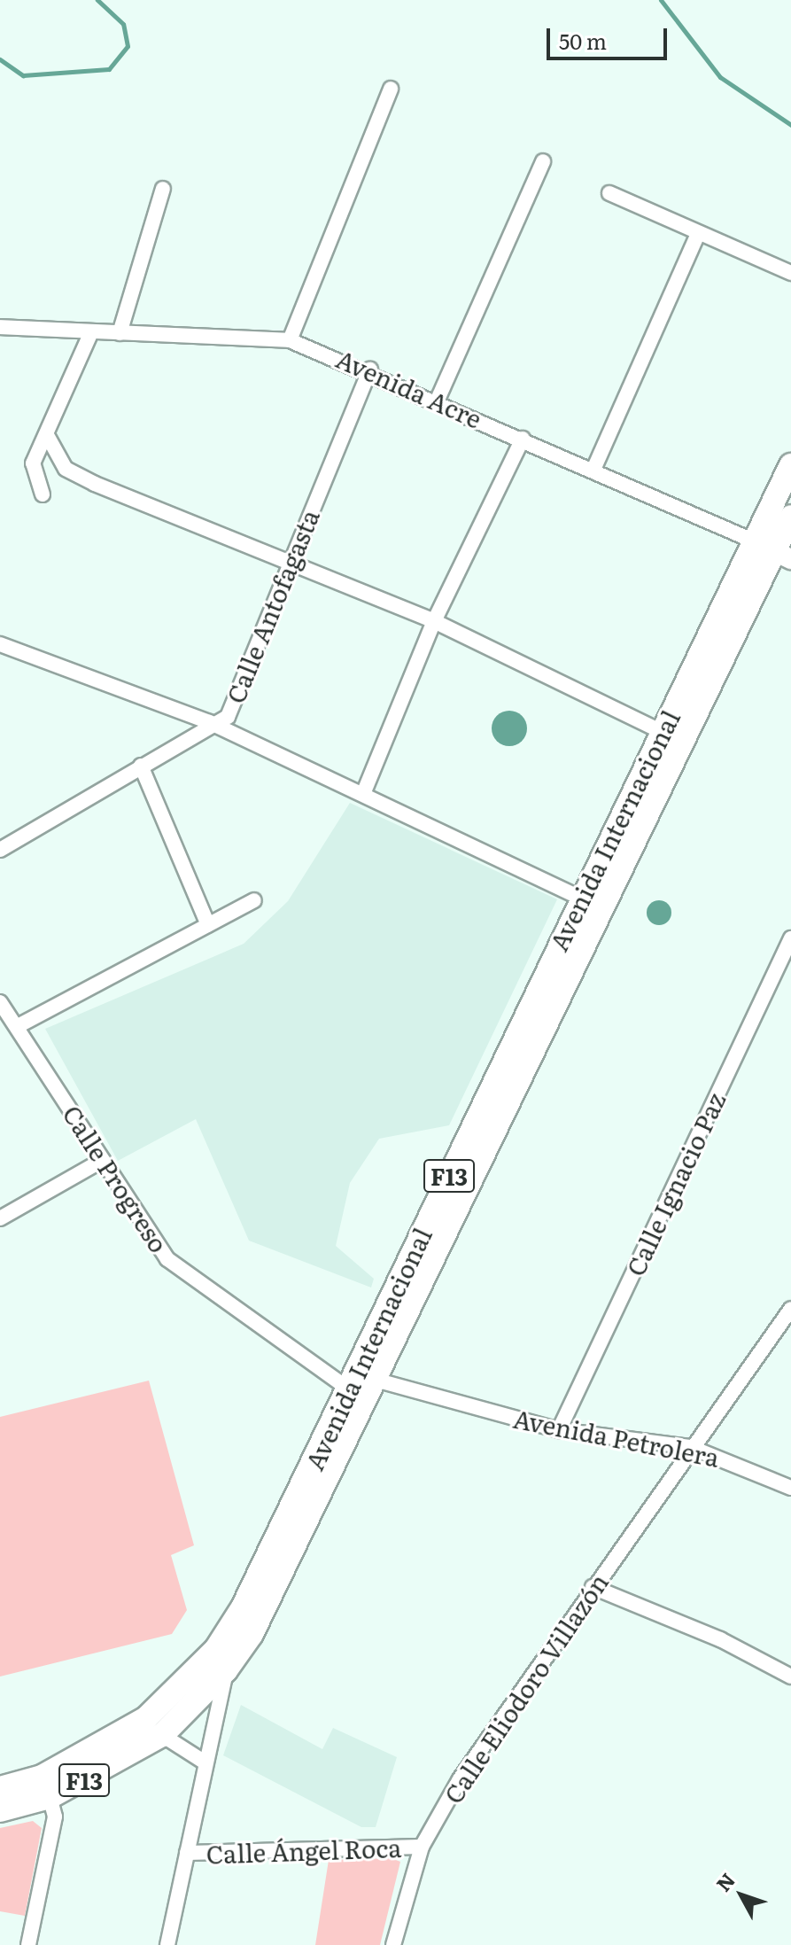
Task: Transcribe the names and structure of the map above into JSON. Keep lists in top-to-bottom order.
{
  "streets": {
    "highway": ["Avenida Internacional", "F13"],
    "street": [
      "Avenida Acre",
      "Calle Antofagasta",
      "Calle Progreso",
      "Calle Ignacio Paz",
      "Avenida Petrolera",
      "Calle Eliodoro Villazón",
      "Calle Ángel Roca"
    ]
  },
  "crossings": [
    ["Avenida Acre", "Calle Antofagasta"],
    ["Avenida Acre", "Avenida Internacional"],
    ["Avenida Internacional", "Calle Progreso"],
    ["Avenida Internacional", "Avenida Petrolera"],
    ["Calle Progreso", "Avenida Petrolera"],
    ["Calle Ignacio Paz", "Avenida Petrolera"],
    ["Avenida Petrolera", "Calle Eliodoro Villazón"],
    ["Calle Eliodoro Villazón", "Calle Ángel Roca"]
  ],
  "scale_bar": "50 m",
  "north": "top left"
}
